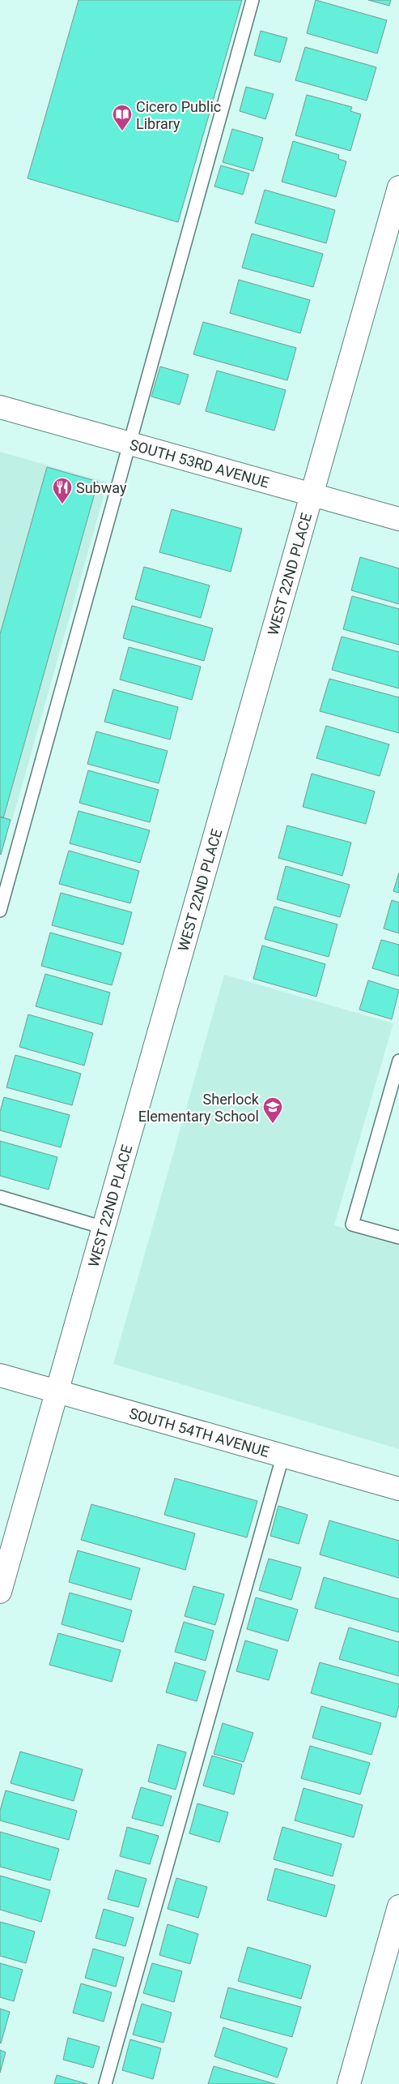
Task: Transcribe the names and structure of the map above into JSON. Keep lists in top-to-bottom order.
{
  "streets": {
    "street": ["SOUTH 53RD AVENUE", "WEST 22ND PLACE", "SOUTH 54TH AVENUE"]
  },
  "crossings": [
    ["SOUTH 53RD AVENUE", "WEST 22ND PLACE"],
    ["WEST 22ND PLACE", "SOUTH 54TH AVENUE"]
  ],
  "places": {
    "library": ["Cicero Public Library"],
    "restaurant": ["Subway"],
    "school or university": ["Sherlock Elementary School"]
  }
}
